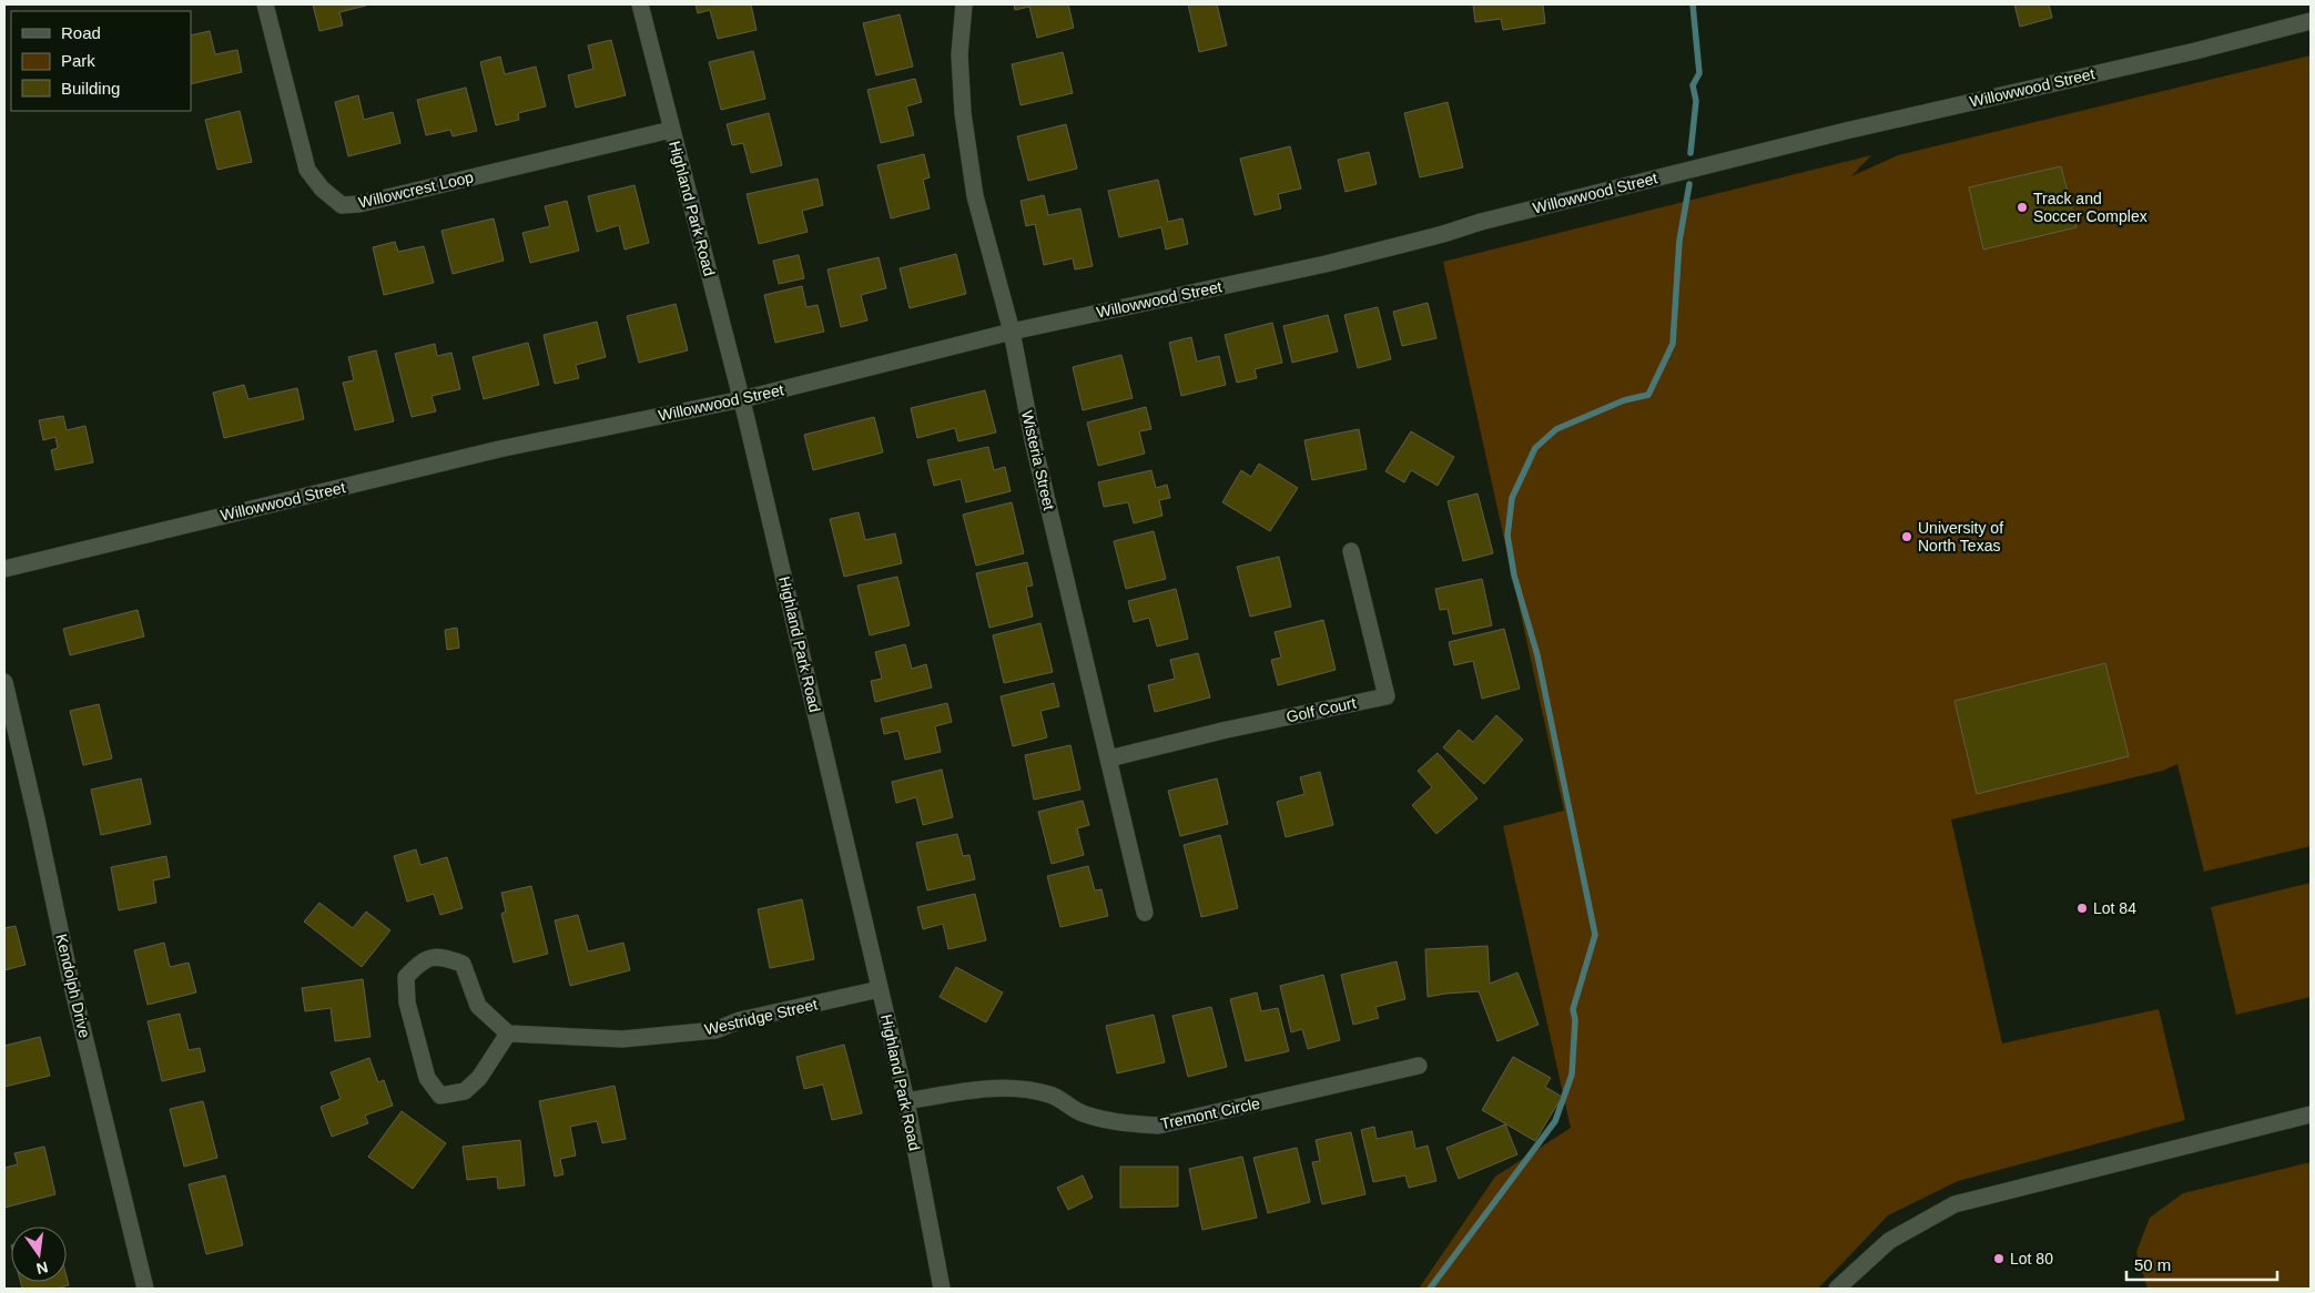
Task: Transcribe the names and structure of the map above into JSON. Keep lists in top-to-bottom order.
{
  "streets": {
    "street": [
      "Willowwood Street",
      "Willowcrest Loop",
      "Highland Park Road",
      "Wisteria Street",
      "Golf Court",
      "Kendolph Drive",
      "Westridge Street",
      "Tremont Circle"
    ]
  },
  "crossings": [
    ["Willowwood Street", "Highland Park Road"],
    ["Willowwood Street", "Wisteria Street"],
    ["Willowcrest Loop", "Highland Park Road"],
    ["Highland Park Road", "Westridge Street"],
    ["Highland Park Road", "Tremont Circle"],
    ["Wisteria Street", "Golf Court"]
  ],
  "places": [
    "Track and Soccer Complex",
    "University of North Texas",
    "Lot 84",
    "Lot 80"
  ],
  "legend": ["Road", "Park", "Building"],
  "scale_bar": "50 m",
  "north": "bottom"
}
